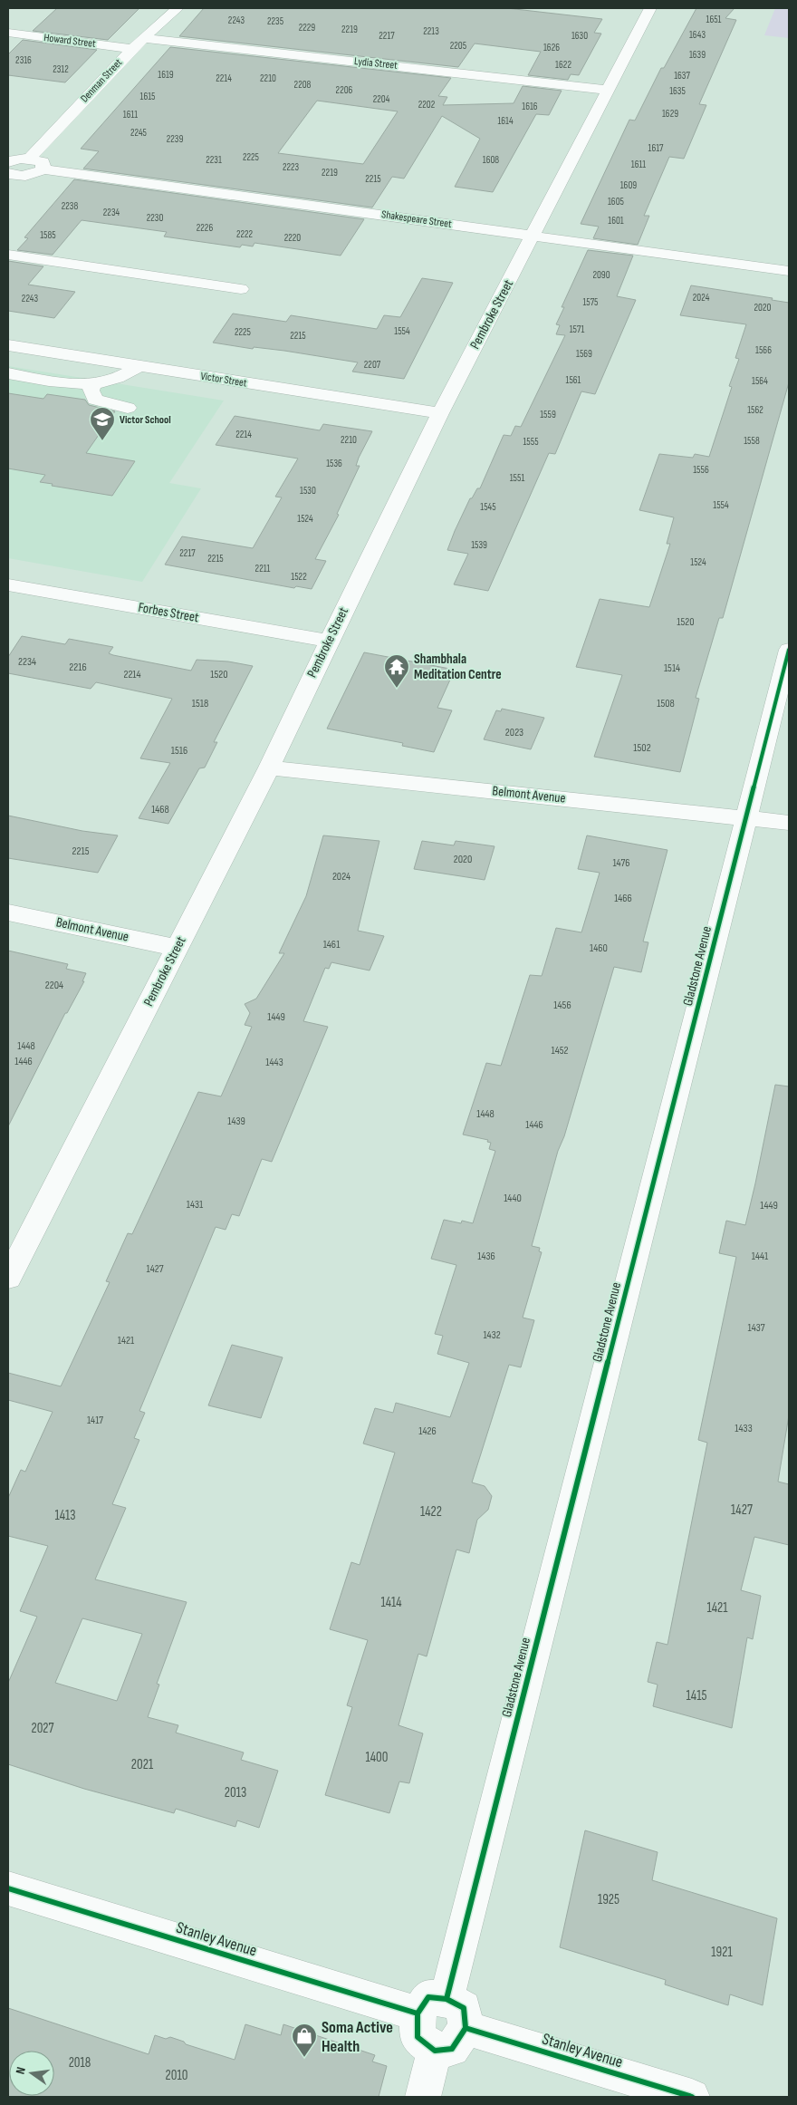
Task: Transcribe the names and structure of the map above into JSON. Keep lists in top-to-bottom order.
{
  "streets": {
    "street": [
      "Howard Street",
      "Lydia Street",
      "Denman Street",
      "Shakespeare Street",
      "Pembroke Street",
      "Victor Street",
      "Forbes Street",
      "Belmont Avenue",
      "Gladstone Avenue",
      "Stanley Avenue"
    ]
  },
  "crossings": [
    ["Howard Street", "Denman Street"],
    ["Lydia Street", "Denman Street"],
    ["Lydia Street", "Pembroke Street"],
    ["Shakespeare Street", "Pembroke Street"],
    ["Pembroke Street", "Victor Street"],
    ["Pembroke Street", "Forbes Street"],
    ["Pembroke Street", "Belmont Avenue"],
    ["Belmont Avenue", "Gladstone Avenue"],
    ["Gladstone Avenue", "Stanley Avenue"]
  ],
  "places": {
    "school or university": ["Victor School"],
    "temple": ["Shambhala Meditation Centre"],
    "shop": ["Soma Active Health"]
  },
  "house_numbers": [
    "1651",
    "2243",
    "2235",
    "2229",
    "2219",
    "2213",
    "1643",
    "2217",
    "1630",
    "2205",
    "1626",
    "1639",
    "2316",
    "1622",
    "2312",
    "1619",
    "1637",
    "2214",
    "2210",
    "2208",
    "2206",
    "1635",
    "1615",
    "2204",
    "2202",
    "1616",
    "1629",
    "1611",
    "1614",
    "2245",
    "2239",
    "1617",
    "2225",
    "2231",
    "1608",
    "1611",
    "2223",
    "2219",
    "2215",
    "1609",
    "1605",
    "2238",
    "2234",
    "2230",
    "1601",
    "2226",
    "2222",
    "1585",
    "2220",
    "2090",
    "2024",
    "2243",
    "1575",
    "2020",
    "1571",
    "1554",
    "2225",
    "2215",
    "1566",
    "1569",
    "2207",
    "1561",
    "1564",
    "1562",
    "1559",
    "2214",
    "2210",
    "1558",
    "1555",
    "1536",
    "1556",
    "1551",
    "1530",
    "1554",
    "1545",
    "1524",
    "1539",
    "2217",
    "2215",
    "1524",
    "2211",
    "1522",
    "1520",
    "2234",
    "2216",
    "1514",
    "2214",
    "1520",
    "1518",
    "1508",
    "2023",
    "1502",
    "1516",
    "1468",
    "2215",
    "2020",
    "1476",
    "2024",
    "1466",
    "1461",
    "1460",
    "2204",
    "1456",
    "1449",
    "1448",
    "1452",
    "1446",
    "1443",
    "1448",
    "1439",
    "1446",
    "1440",
    "1431",
    "1449",
    "1436",
    "1441",
    "1427",
    "1437",
    "1432",
    "1421",
    "1417",
    "1433",
    "1426",
    "1427",
    "1422",
    "1413",
    "1414",
    "1421",
    "1415",
    "2027",
    "1400",
    "2021",
    "2013",
    "1925",
    "1921",
    "2018",
    "2010"
  ],
  "north": "left"
}
